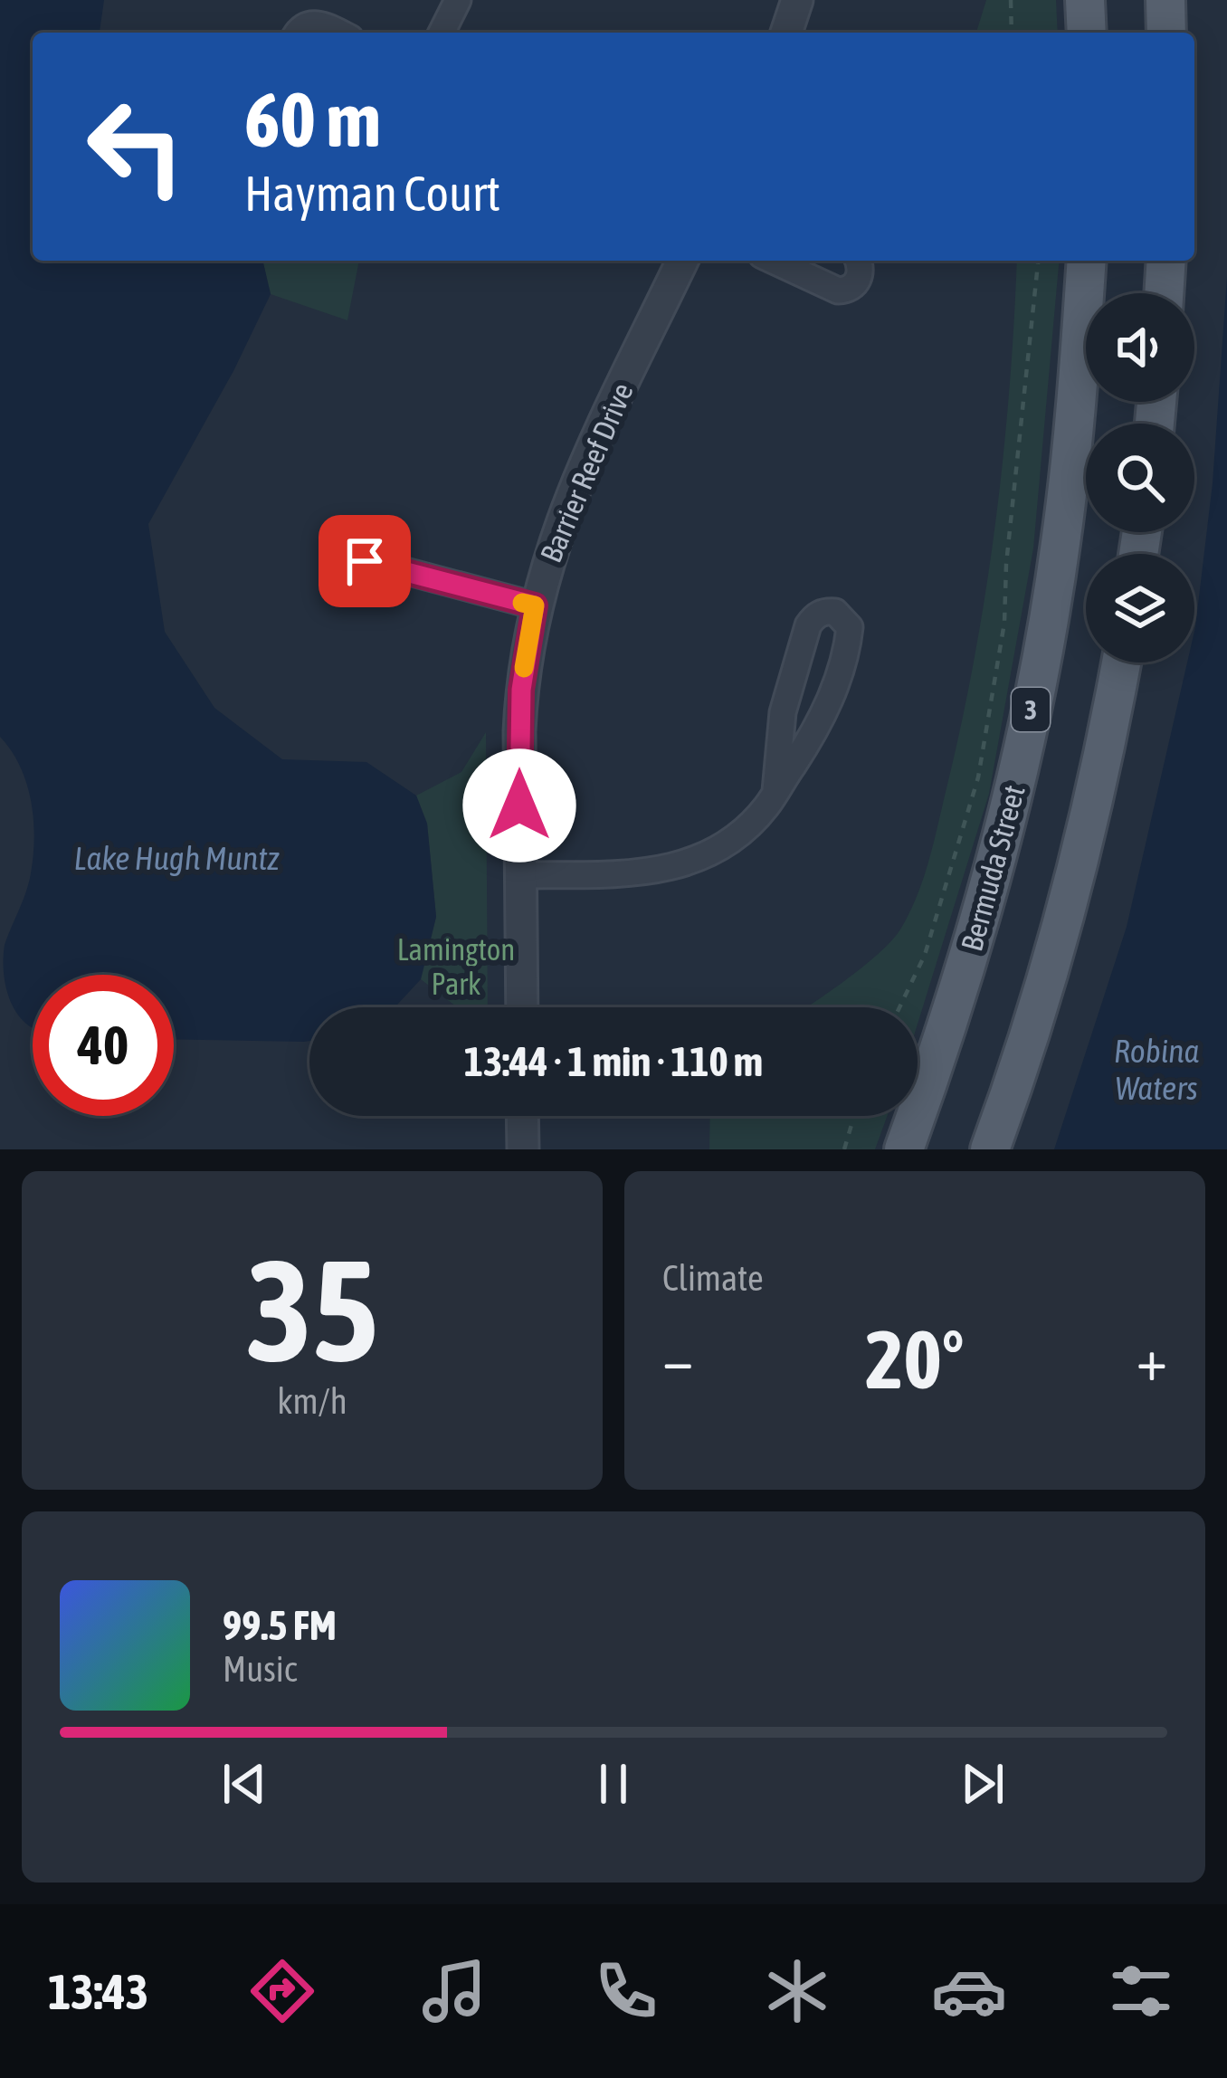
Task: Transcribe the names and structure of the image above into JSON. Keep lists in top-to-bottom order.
{
  "streets": {
    "main road": ["3", "Bermuda Street"],
    "street": ["Barrier Reef Drive"]
  },
  "water": ["Lake Hugh Muntz", "Robina Waters"],
  "parks": ["Lamington Park"],
  "page": {
    "turn": ["60 m", "Hayman Court"],
    "limit": "40",
    "trip": "13:44 · 1 min · 110 m",
    "tile": [
      ["35", "km/h"],
      "Climate"
    ],
    "heat": ["−", "20°", "+"],
    "song": ["99.5 FM", "Music"],
    "tabs": "13:43"
  }
}
